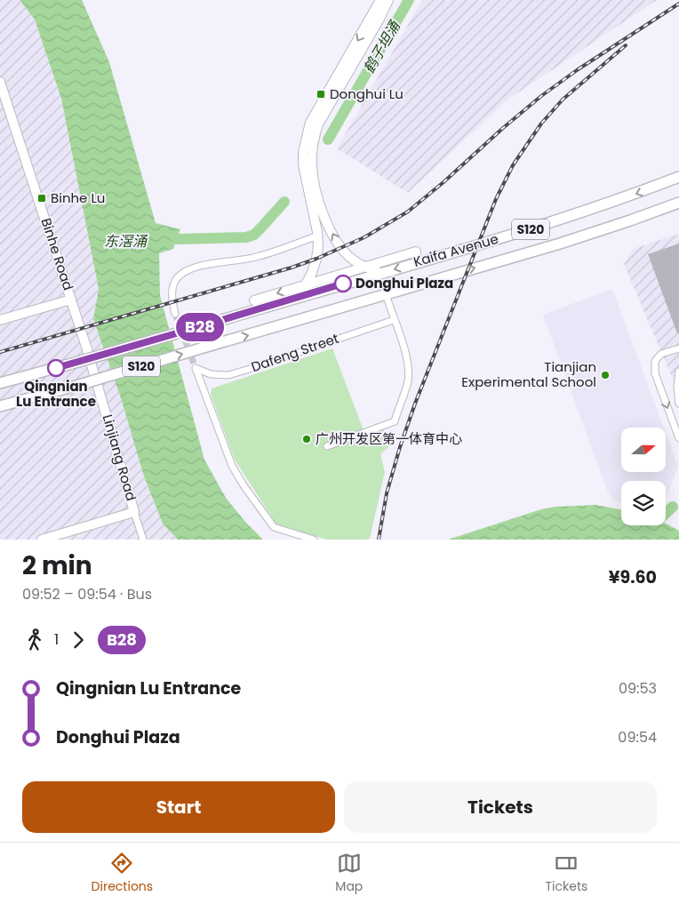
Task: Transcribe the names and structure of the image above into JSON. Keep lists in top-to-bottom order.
{
  "streets": {
    "main road": ["S120", "Kaifa Avenue"],
    "street": ["Binhe Road", "Dafeng Street", "Linjiang Road"]
  },
  "crossings": [
    ["Binhe Road", "Linjiang Road"]
  ],
  "water": ["鹤子坦涌", "东滘涌"],
  "places": {
    "transit": ["Donghui Lu", "Binhe Lu"],
    "other": [
      "Donghui Plaza",
      "Qingnian Lu Entrance",
      "Tianjian Experimental School",
      "广州开发区第一体育中心"
    ]
  },
  "lines": ["bus line B28"],
  "north": "right",
  "page": {
    "on_map": "B28",
    "heading": ["2 min", "09:52 – 09:54 · Bus", "¥9.60"],
    "legs": ["1", "B28"],
    "list": [
      {
        "name": "Qingnian Lu Entrance",
        "value": "09:53"
      },
      {
        "name": "Donghui Plaza",
        "value": "09:54"
      }
    ],
    "buttons": ["Start", "Tickets"],
    "tabs": ["Directions", "Map", "Tickets"]
  }
}
